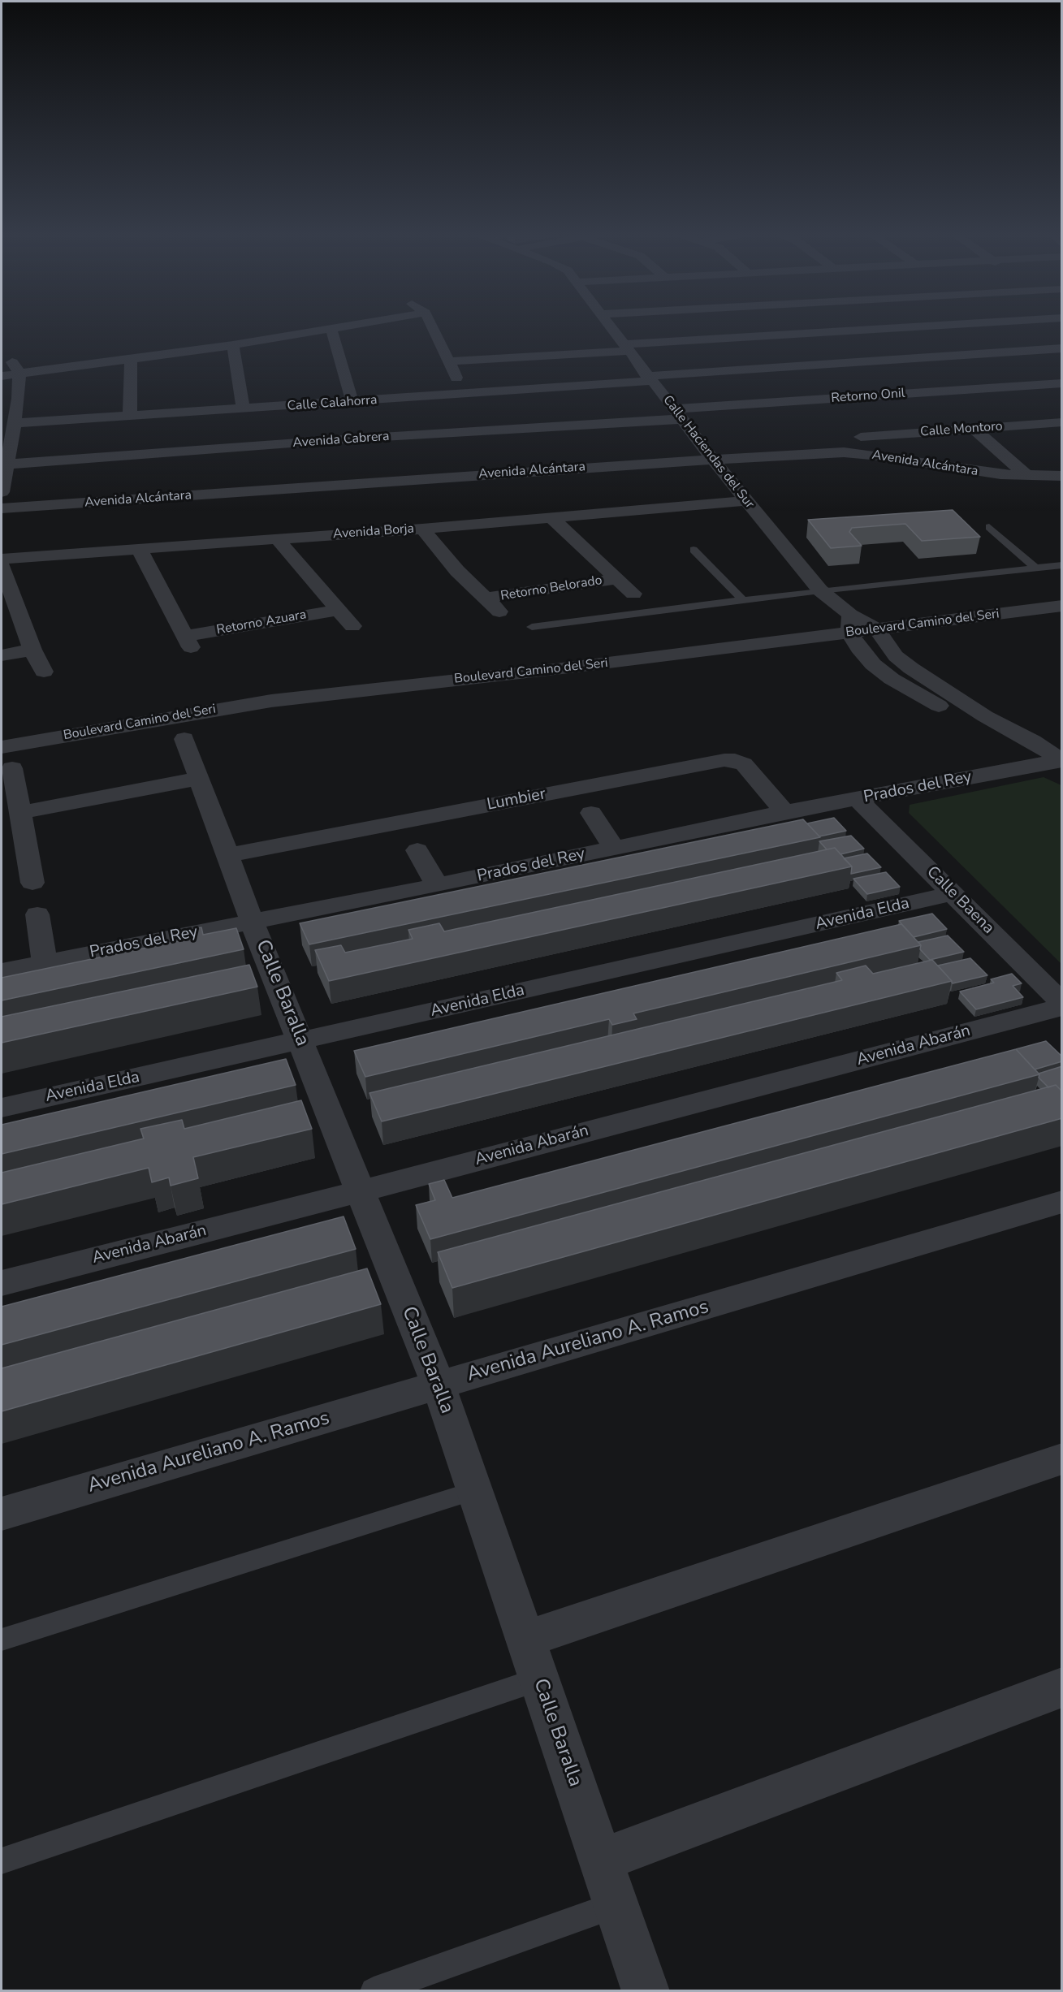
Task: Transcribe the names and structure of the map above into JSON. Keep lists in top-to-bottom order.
{
  "streets": {
    "street": [
      "Retorno Onil",
      "Calle Calahorra",
      "Calle Montoro",
      "Avenida Cabrera",
      "Calle Haciendas del Sur",
      "Avenida Alcántara",
      "Avenida Borja",
      "Retorno Belorado",
      "Retorno Azuara",
      "Boulevard Camino del Seri",
      "Prados del Rey",
      "Lumbier",
      "Calle Baena",
      "Avenida Elda",
      "Calle Baralla",
      "Avenida Abarán",
      "Avenida Aureliano A. Ramos"
    ]
  },
  "crossings": [
    ["Retorno Onil", "Avenida Cabrera"],
    ["Retorno Onil", "Calle Haciendas del Sur"],
    ["Calle Calahorra", "Calle Haciendas del Sur"],
    ["Avenida Cabrera", "Calle Haciendas del Sur"],
    ["Calle Haciendas del Sur", "Avenida Alcántara"],
    ["Calle Haciendas del Sur", "Avenida Borja"],
    ["Calle Haciendas del Sur", "Boulevard Camino del Seri"],
    ["Calle Haciendas del Sur", "Prados del Rey"],
    ["Avenida Borja", "Retorno Belorado"],
    ["Avenida Borja", "Retorno Azuara"],
    ["Prados del Rey", "Lumbier"],
    ["Prados del Rey", "Calle Baena"],
    ["Prados del Rey", "Calle Baralla"],
    ["Lumbier", "Calle Baralla"],
    ["Calle Baena", "Avenida Elda"],
    ["Calle Baena", "Avenida Abarán"],
    ["Avenida Elda", "Calle Baralla"],
    ["Calle Baralla", "Avenida Abarán"],
    ["Calle Baralla", "Avenida Aureliano A. Ramos"]
  ]
}
